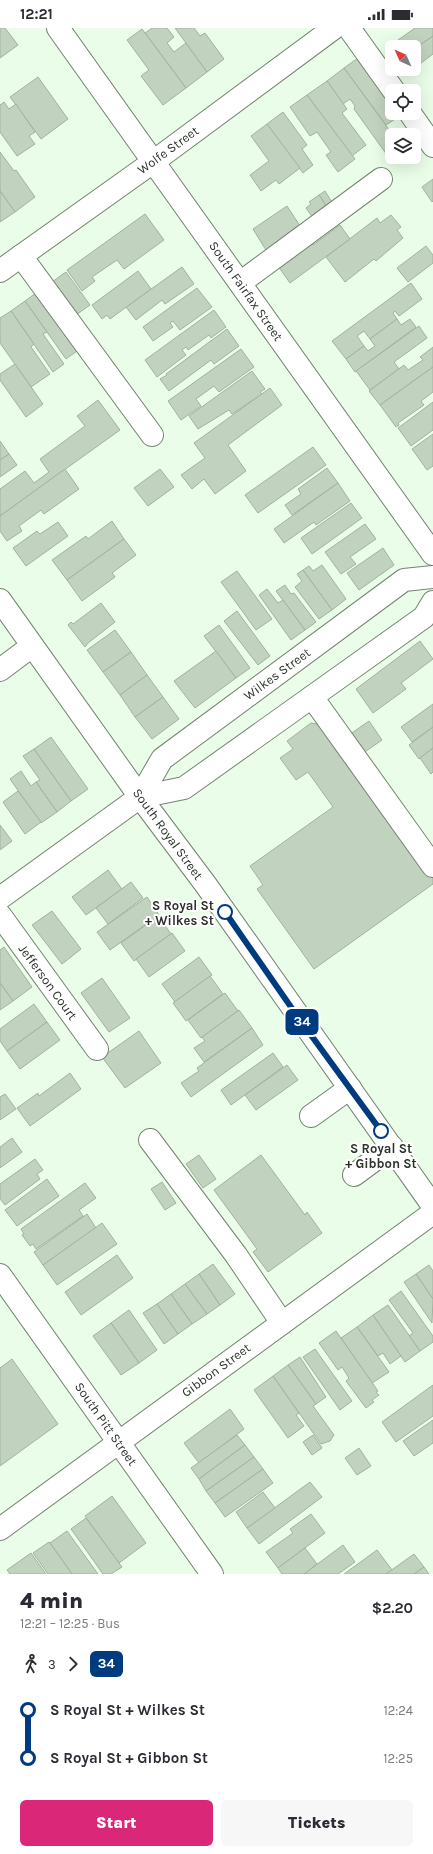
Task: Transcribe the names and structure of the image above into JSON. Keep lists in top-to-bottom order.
{
  "streets": {
    "street": [
      "Wolfe Street",
      "South Fairfax Street",
      "Wilkes Street",
      "South Royal Street",
      "Jefferson Court",
      "Gibbon Street",
      "South Pitt Street"
    ]
  },
  "crossings": [
    ["Wolfe Street", "South Fairfax Street"],
    ["Wilkes Street", "South Royal Street"],
    ["Gibbon Street", "South Pitt Street"]
  ],
  "places": ["S Royal St + Wilkes St", "S Royal St + Gibbon St"],
  "lines": ["bus line 34"],
  "north": "top left",
  "page": {
    "status": "12:21",
    "on_map": "34",
    "heading": ["4 min", "12:21 – 12:25 · Bus", "$2.20"],
    "legs": ["3", "34"],
    "list": [
      {
        "name": "S Royal St + Wilkes St",
        "value": "12:24"
      },
      {
        "name": "S Royal St + Gibbon St",
        "value": "12:25"
      }
    ],
    "buttons": ["Start", "Tickets"]
  }
}
